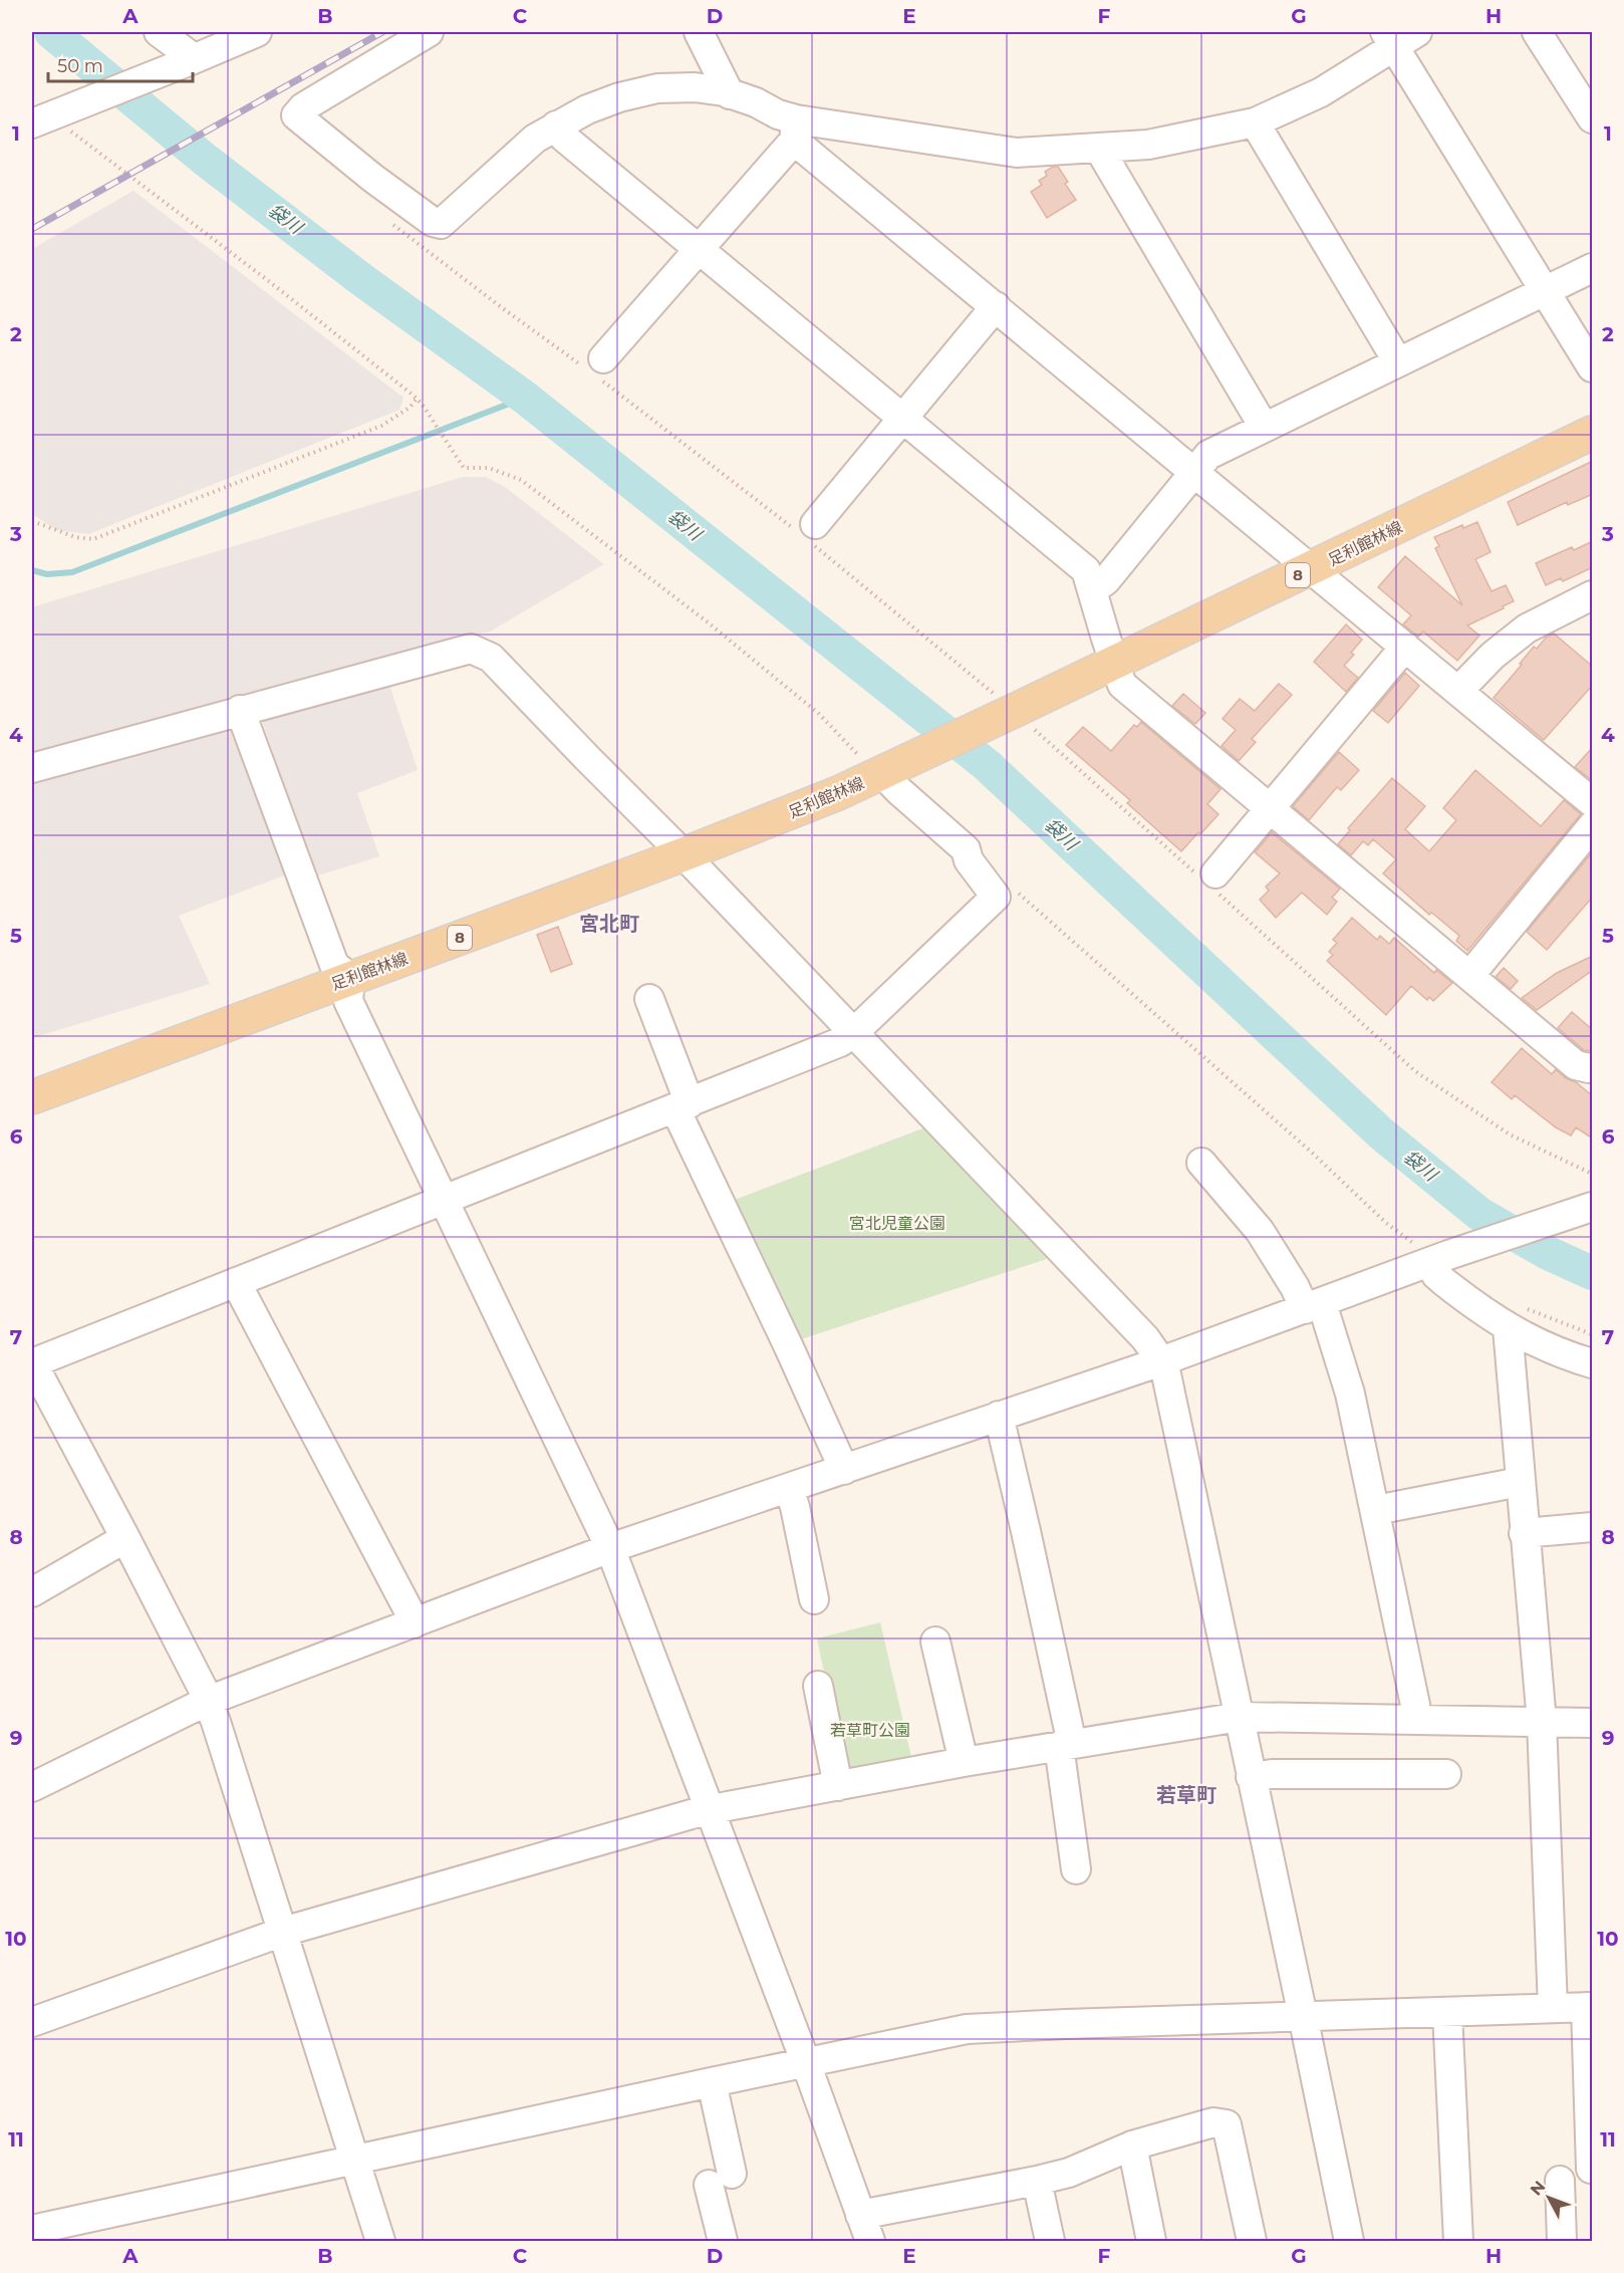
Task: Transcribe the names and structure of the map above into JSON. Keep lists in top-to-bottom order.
{
  "streets": {
    "main road": ["足利館林線", "8"]
  },
  "districts": ["宮北町", "若草町"],
  "water": ["袋川"],
  "parks": ["宮北児童公園", "若草町公園"],
  "scale_bar": "50 m",
  "north": "top left",
  "grid": {
    "columns": [
      "A",
      "B",
      "C",
      "D",
      "E",
      "F",
      "G",
      "H"
    ],
    "rows": [
      "1",
      "2",
      "3",
      "4",
      "5",
      "6",
      "7",
      "8",
      "9",
      "10",
      "11"
    ]
  }
}
